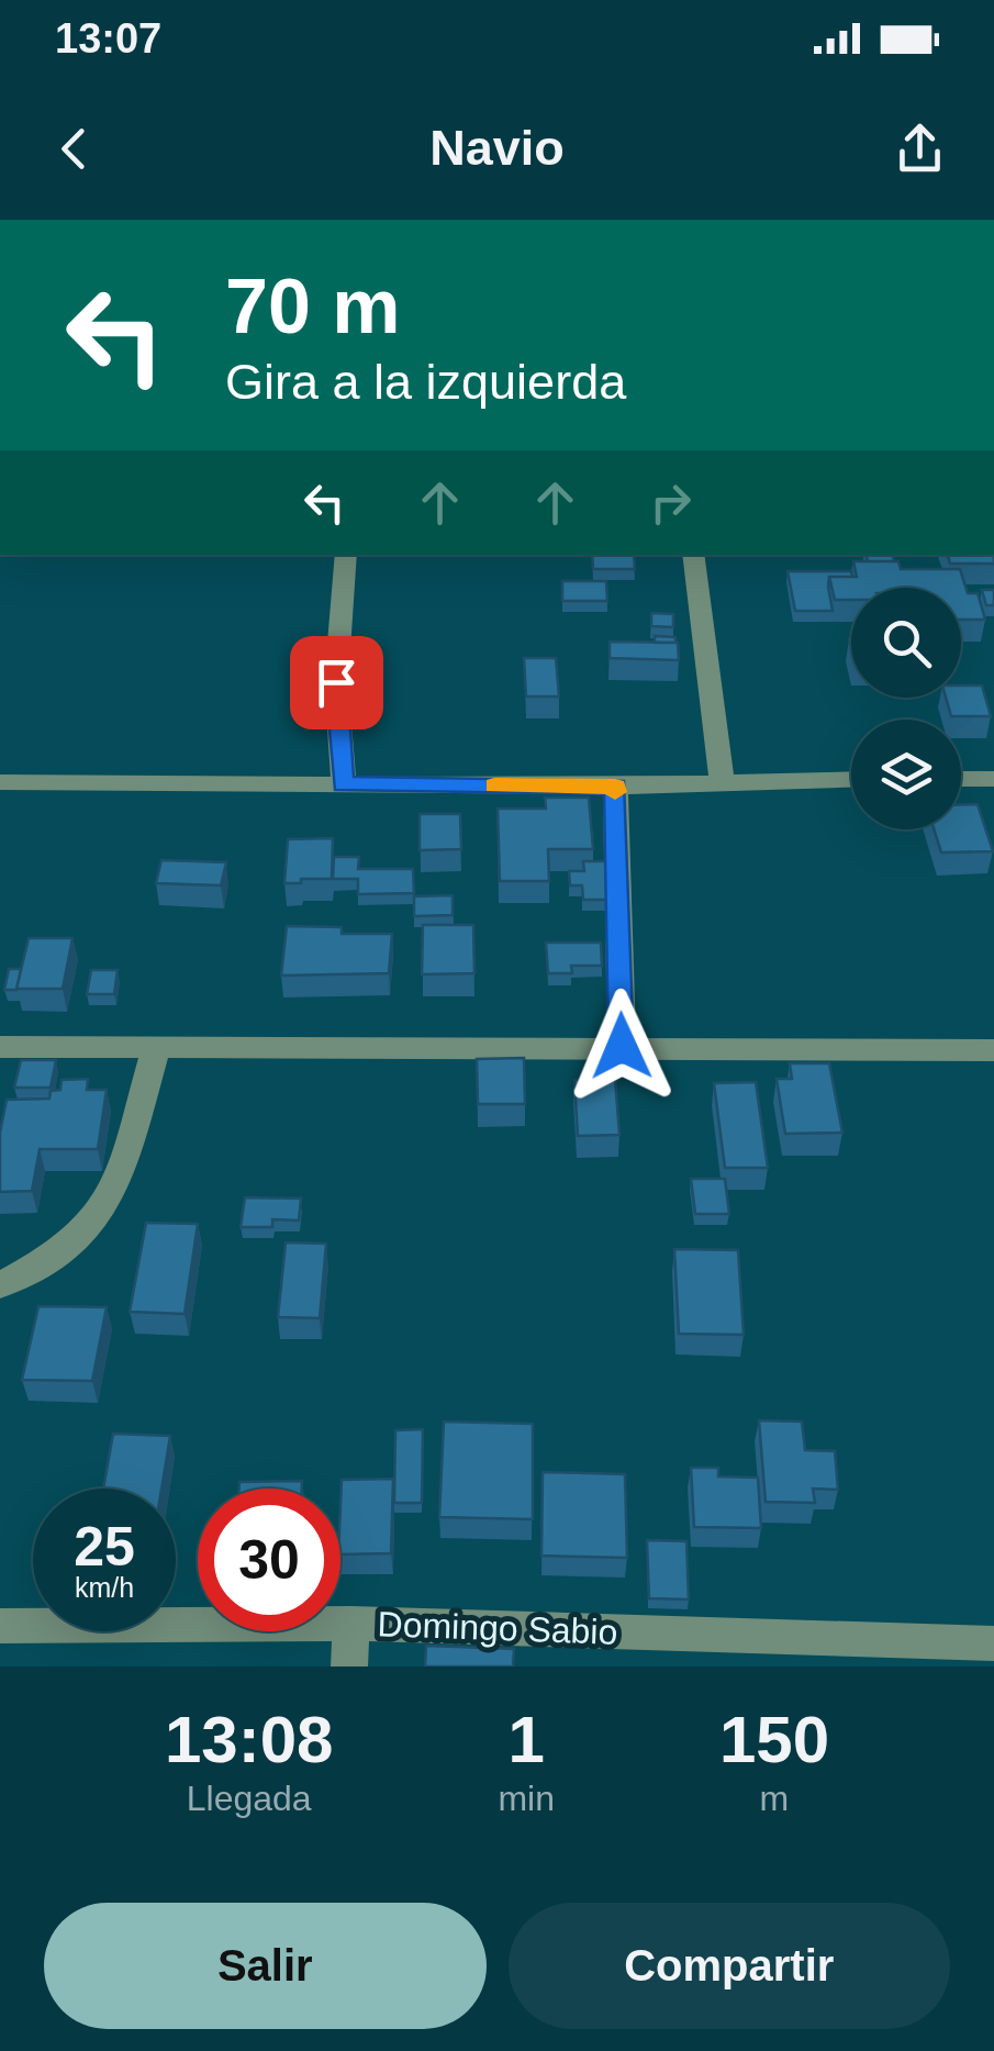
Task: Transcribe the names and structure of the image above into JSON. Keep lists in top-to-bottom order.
{
  "streets": {
    "street": ["Domingo Sabio"]
  },
  "page": {
    "status": "13:07",
    "header": "Navio",
    "turn": ["70 m", "Gira a la izquierda"],
    "speed": "25 km/h",
    "limit": "30",
    "eta": [
      "13:08",
      "Llegada",
      "1",
      "min",
      "150",
      "m"
    ],
    "buttons": ["Salir", "Compartir"]
  }
}
